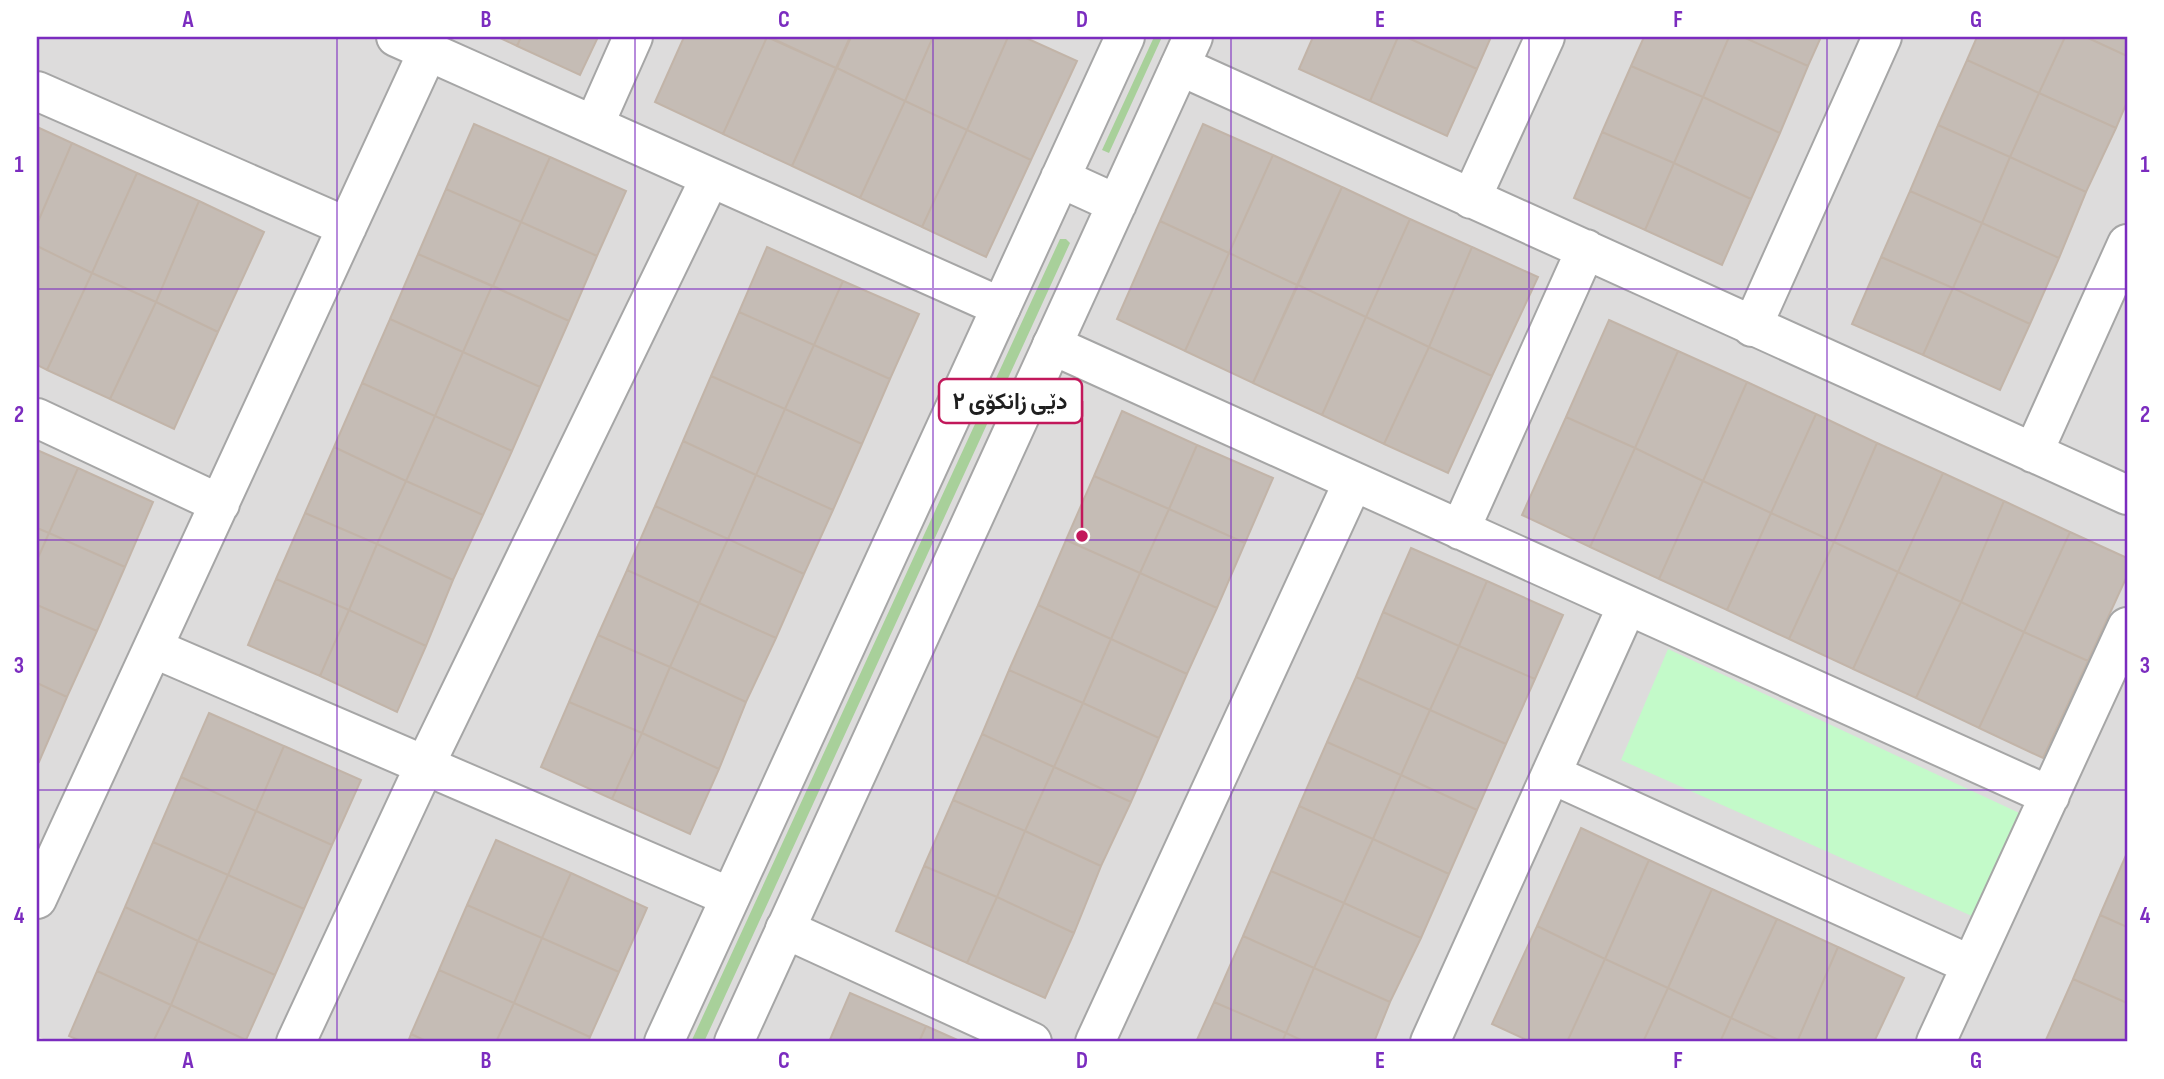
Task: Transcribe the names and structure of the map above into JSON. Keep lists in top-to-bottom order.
{
  "places": ["دێی زانکۆی ٢"],
  "grid": {
    "columns": [
      "A",
      "B",
      "C",
      "D",
      "E",
      "F",
      "G"
    ],
    "rows": [
      "1",
      "2",
      "3",
      "4"
    ]
  }
}
